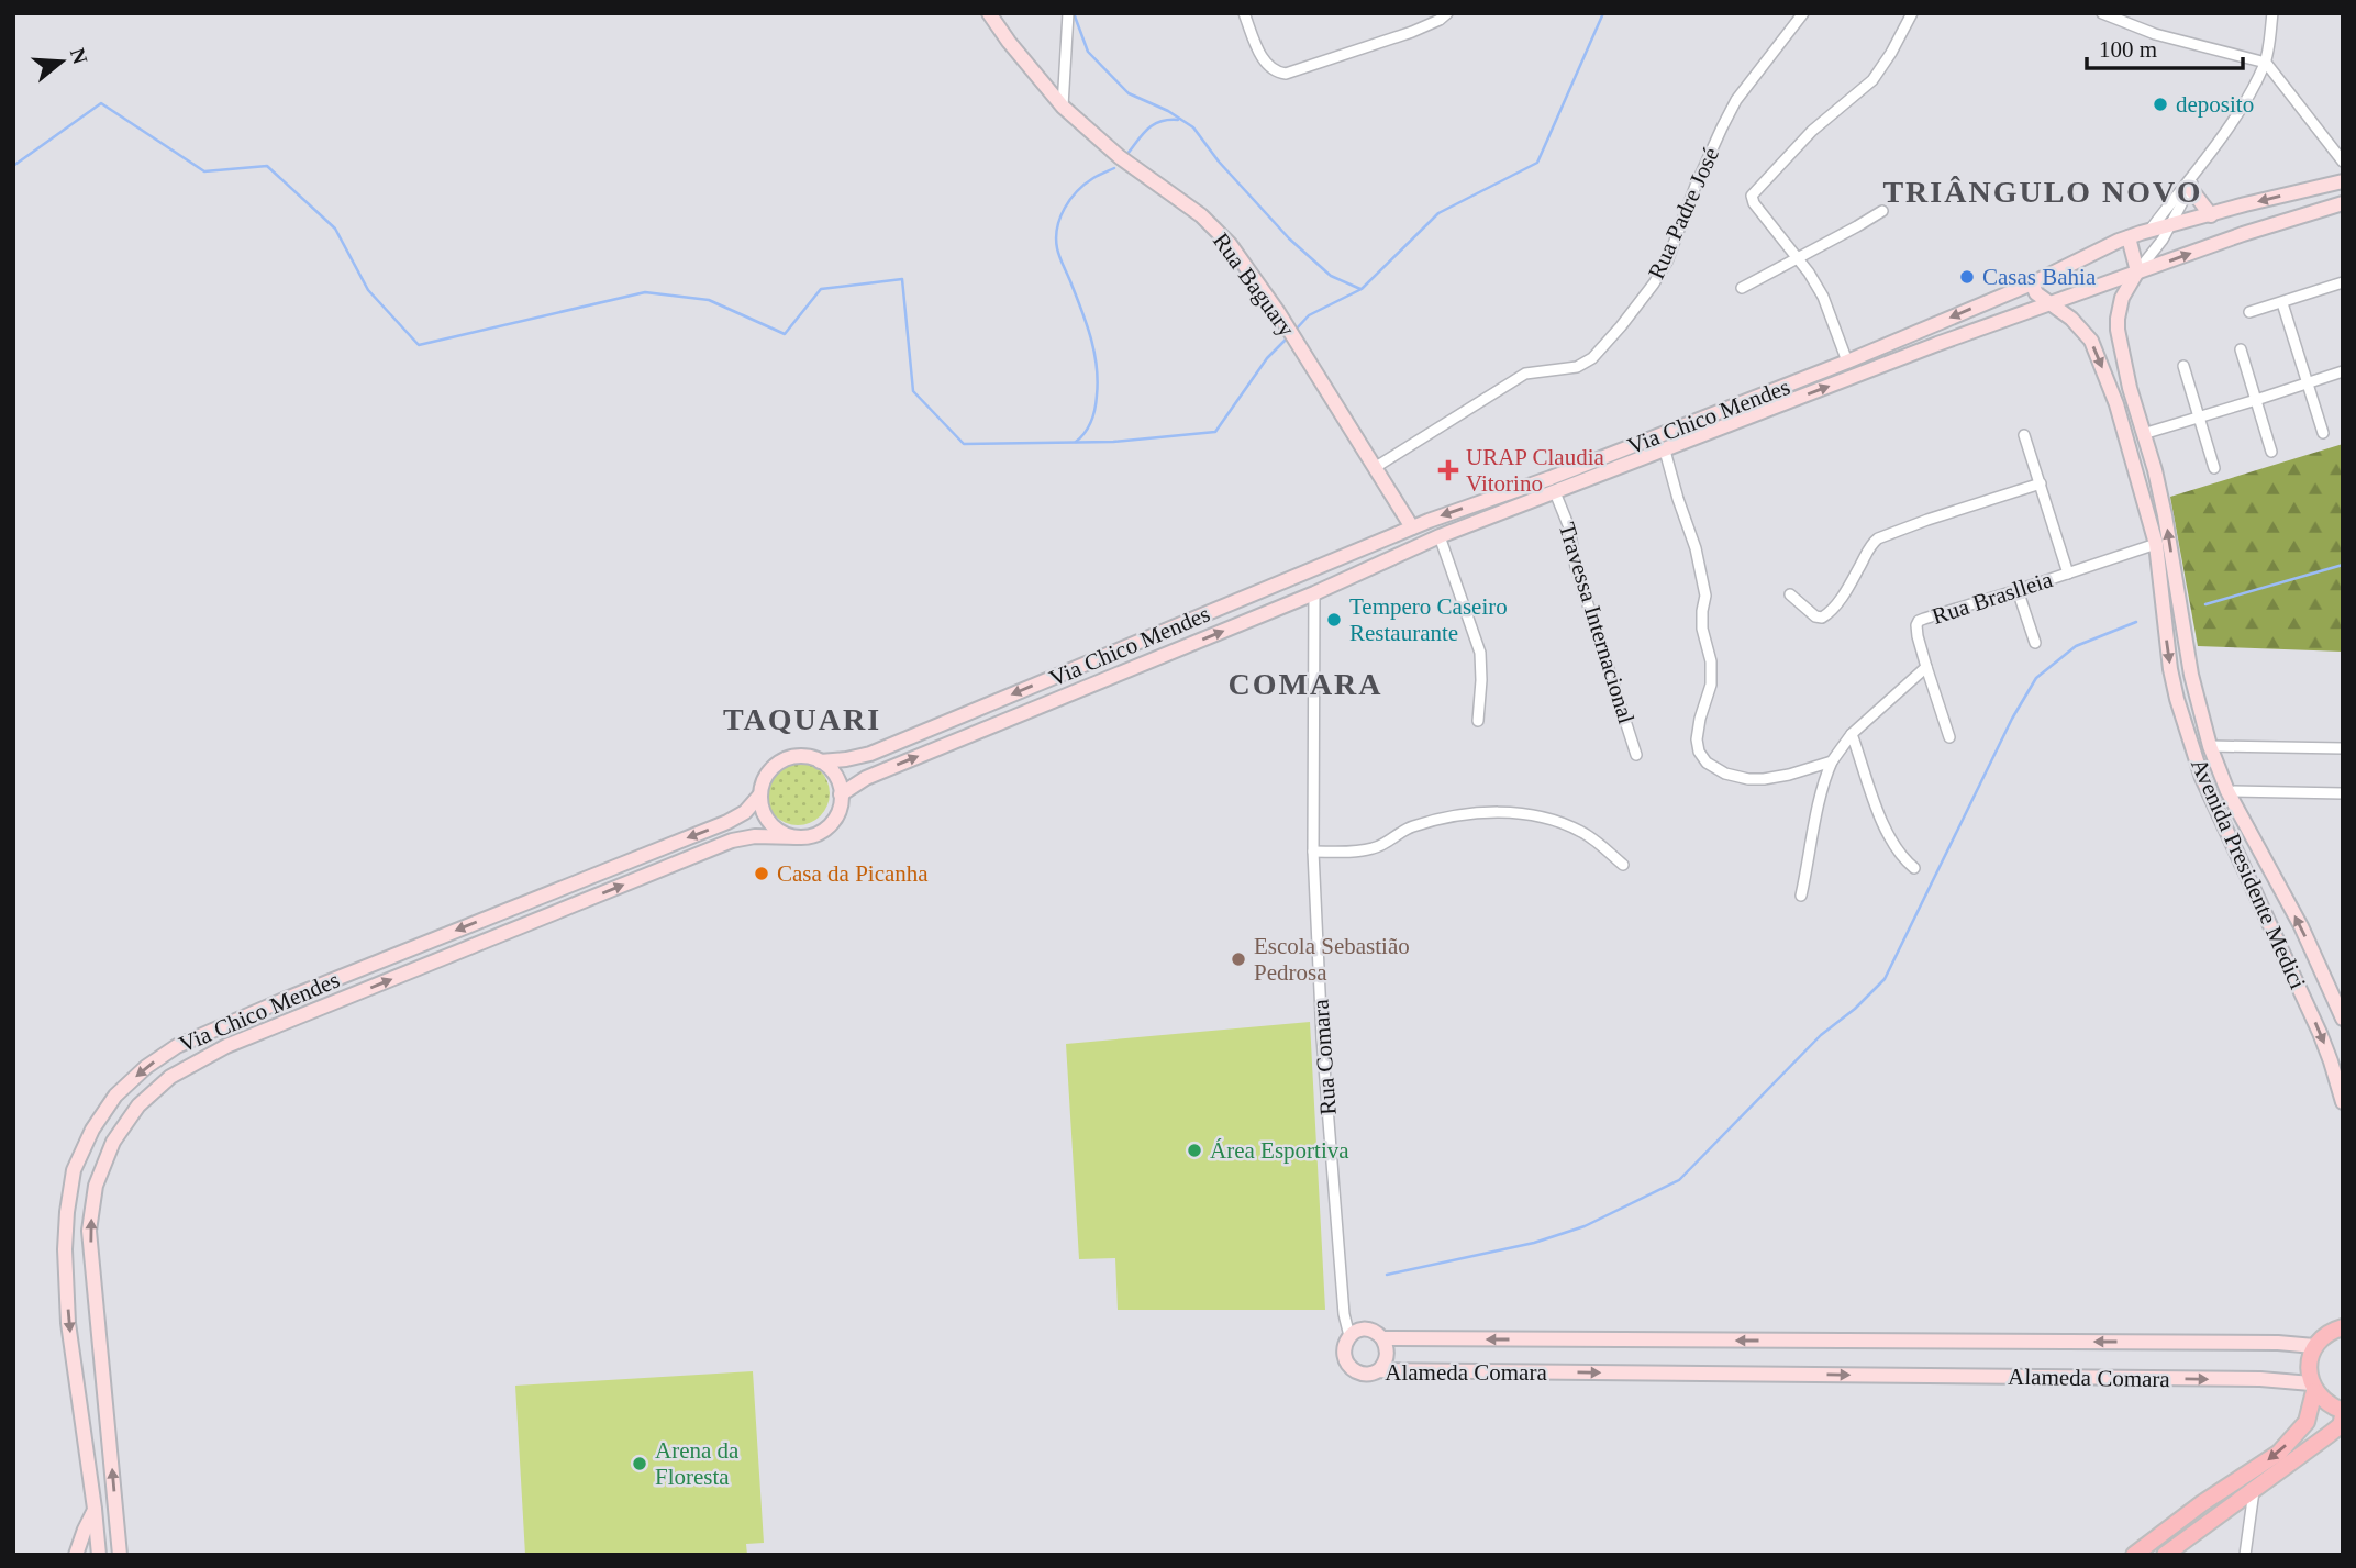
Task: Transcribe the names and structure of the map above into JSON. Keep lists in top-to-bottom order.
{
  "streets": {
    "main road": [
      "Rua Baguary",
      "Via Chico Mendes",
      "Avenida Presidente Medici",
      "Alameda Comara"
    ],
    "street": [
      "Rua Padre José",
      "Rua Braslleia",
      "Travessa Internacional",
      "Rua Comara"
    ]
  },
  "crossings": [
    ["Rua Padre José", "Rua Baguary"],
    ["Rua Baguary", "Via Chico Mendes"],
    ["Via Chico Mendes", "Travessa Internacional"],
    ["Via Chico Mendes", "Avenida Presidente Medici"],
    ["Via Chico Mendes", "Rua Comara"],
    ["Rua Braslleia", "Avenida Presidente Medici"],
    ["Rua Comara", "Alameda Comara"]
  ],
  "districts": ["TRIÂNGULO NOVO", "COMARA", "TAQUARI"],
  "places": {
    "other": [
      "deposito",
      "Casas Bahia",
      "Tempero Caseiro Restaurante",
      "Casa da Picanha",
      "Escola Sebastião Pedrosa",
      "Área Esportiva",
      "Arena da Floresta"
    ],
    "health": ["URAP Claudia Vitorino"]
  },
  "scale_bar": "100 m",
  "north": "right"
}
